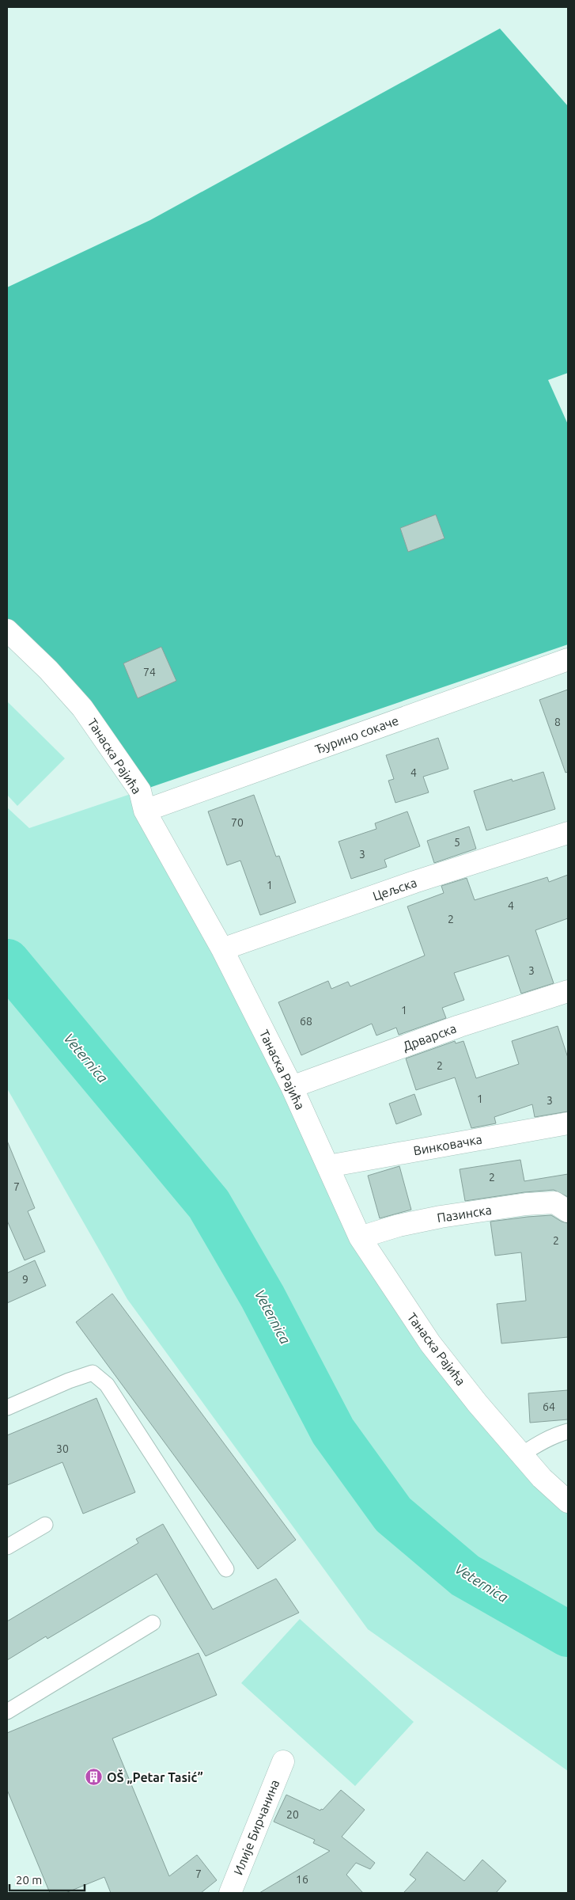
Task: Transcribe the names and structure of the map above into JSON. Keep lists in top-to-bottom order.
{
  "streets": {
    "street": [
      "Ђурино сокаче",
      "Танаска Рајића",
      "Цељска",
      "Дрварска",
      "Винковачка",
      "Пазинска",
      "Илије Бирчанина"
    ]
  },
  "crossings": [
    ["Ђурино сокаче", "Танаска Рајића"],
    ["Танаска Рајића", "Цељска"],
    ["Танаска Рајића", "Дрварска"],
    ["Танаска Рајића", "Винковачка"],
    ["Танаска Рајића", "Пазинска"]
  ],
  "water": ["Veternica"],
  "places": {
    "building": ["OŠ „Petar Tasić”"]
  },
  "house_numbers": [
    "74",
    "8",
    "4",
    "70",
    "5",
    "3",
    "1",
    "4",
    "2",
    "3",
    "1",
    "68",
    "2",
    "1",
    "3",
    "2",
    "7",
    "2",
    "9",
    "64",
    "30",
    "20",
    "7",
    "16"
  ],
  "scale_bar": "20 m"
}
